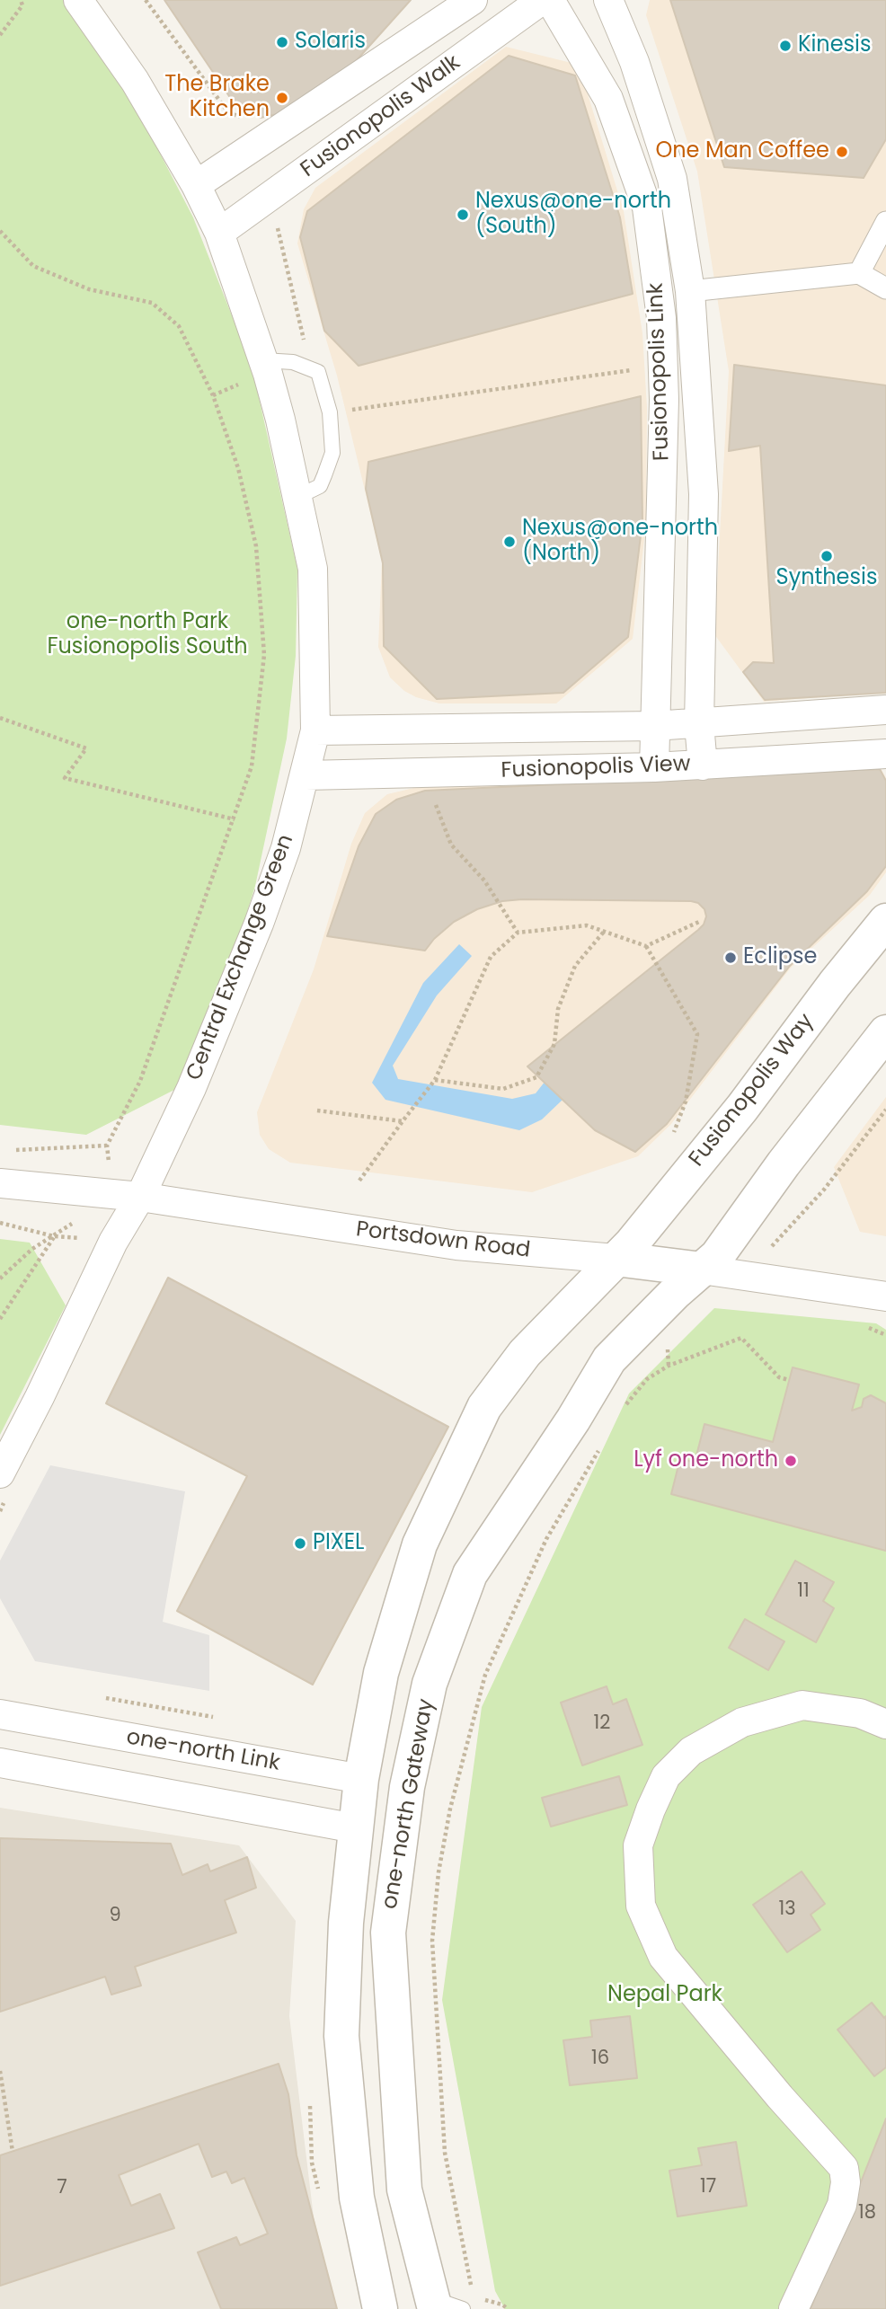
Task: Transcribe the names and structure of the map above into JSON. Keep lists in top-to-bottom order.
{
  "streets": {
    "street": [
      "Fusionopolis Walk",
      "Fusionopolis Link",
      "Fusionopolis View",
      "Central Exchange Green",
      "Fusionopolis Way",
      "Portsdown Road",
      "one-north Link",
      "one-north Gateway"
    ]
  },
  "crossings": [
    ["Fusionopolis Walk", "Central Exchange Green"],
    ["Fusionopolis Link", "Fusionopolis View"],
    ["Fusionopolis View", "Central Exchange Green"],
    ["Central Exchange Green", "Portsdown Road"],
    ["Fusionopolis Way", "Portsdown Road"],
    ["Fusionopolis Way", "one-north Gateway"],
    ["Portsdown Road", "one-north Gateway"],
    ["one-north Link", "one-north Gateway"]
  ],
  "parks": ["one-north Park Fusionopolis South", "Nepal Park"],
  "places": [
    "Solaris",
    "Kinesis",
    "The Brake Kitchen",
    "One Man Coffee",
    "Nexus@one-north (South)",
    "Nexus@one-north (North)",
    "Synthesis",
    "Eclipse",
    "Lyf one-north",
    "PIXEL"
  ],
  "house_numbers": [
    "11",
    "12",
    "13",
    "9",
    "16",
    "17",
    "7",
    "18"
  ]
}
